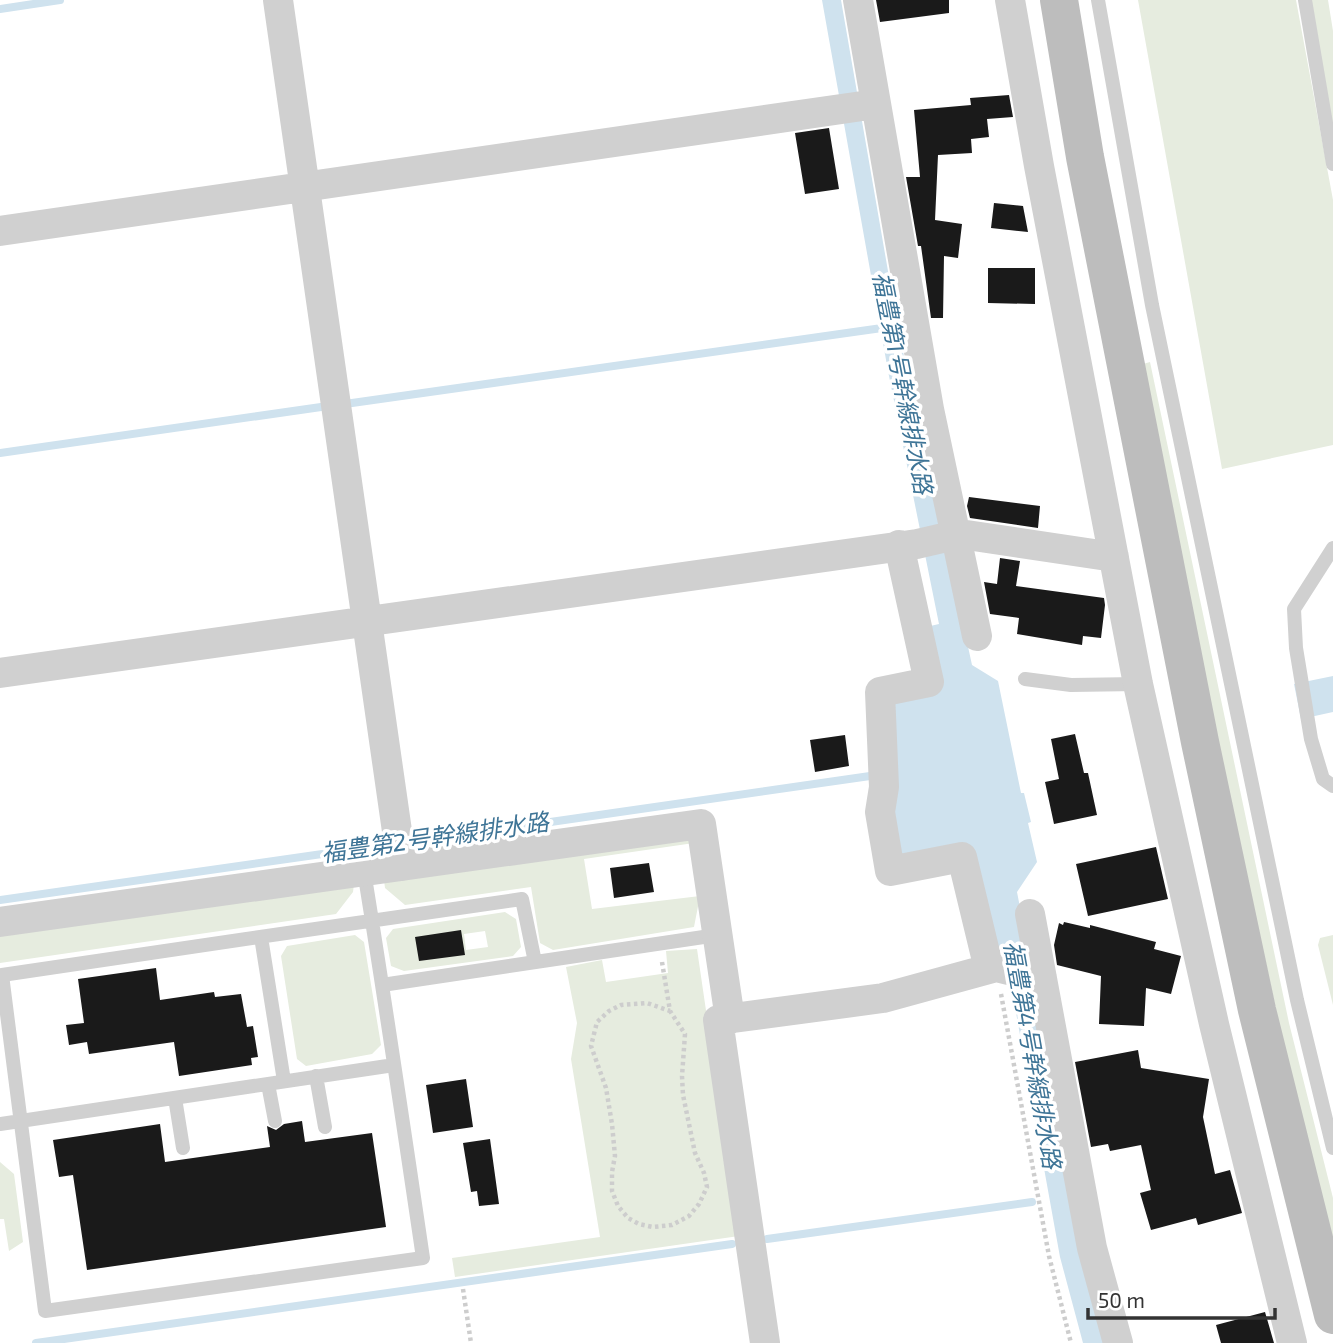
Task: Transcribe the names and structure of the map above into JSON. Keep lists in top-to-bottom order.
{
  "water": ["福豊第1号幹線排水路", "福豊第2号幹線排水路", "福豊第4号幹線排水路"],
  "scale_bar": "50 m"
}
